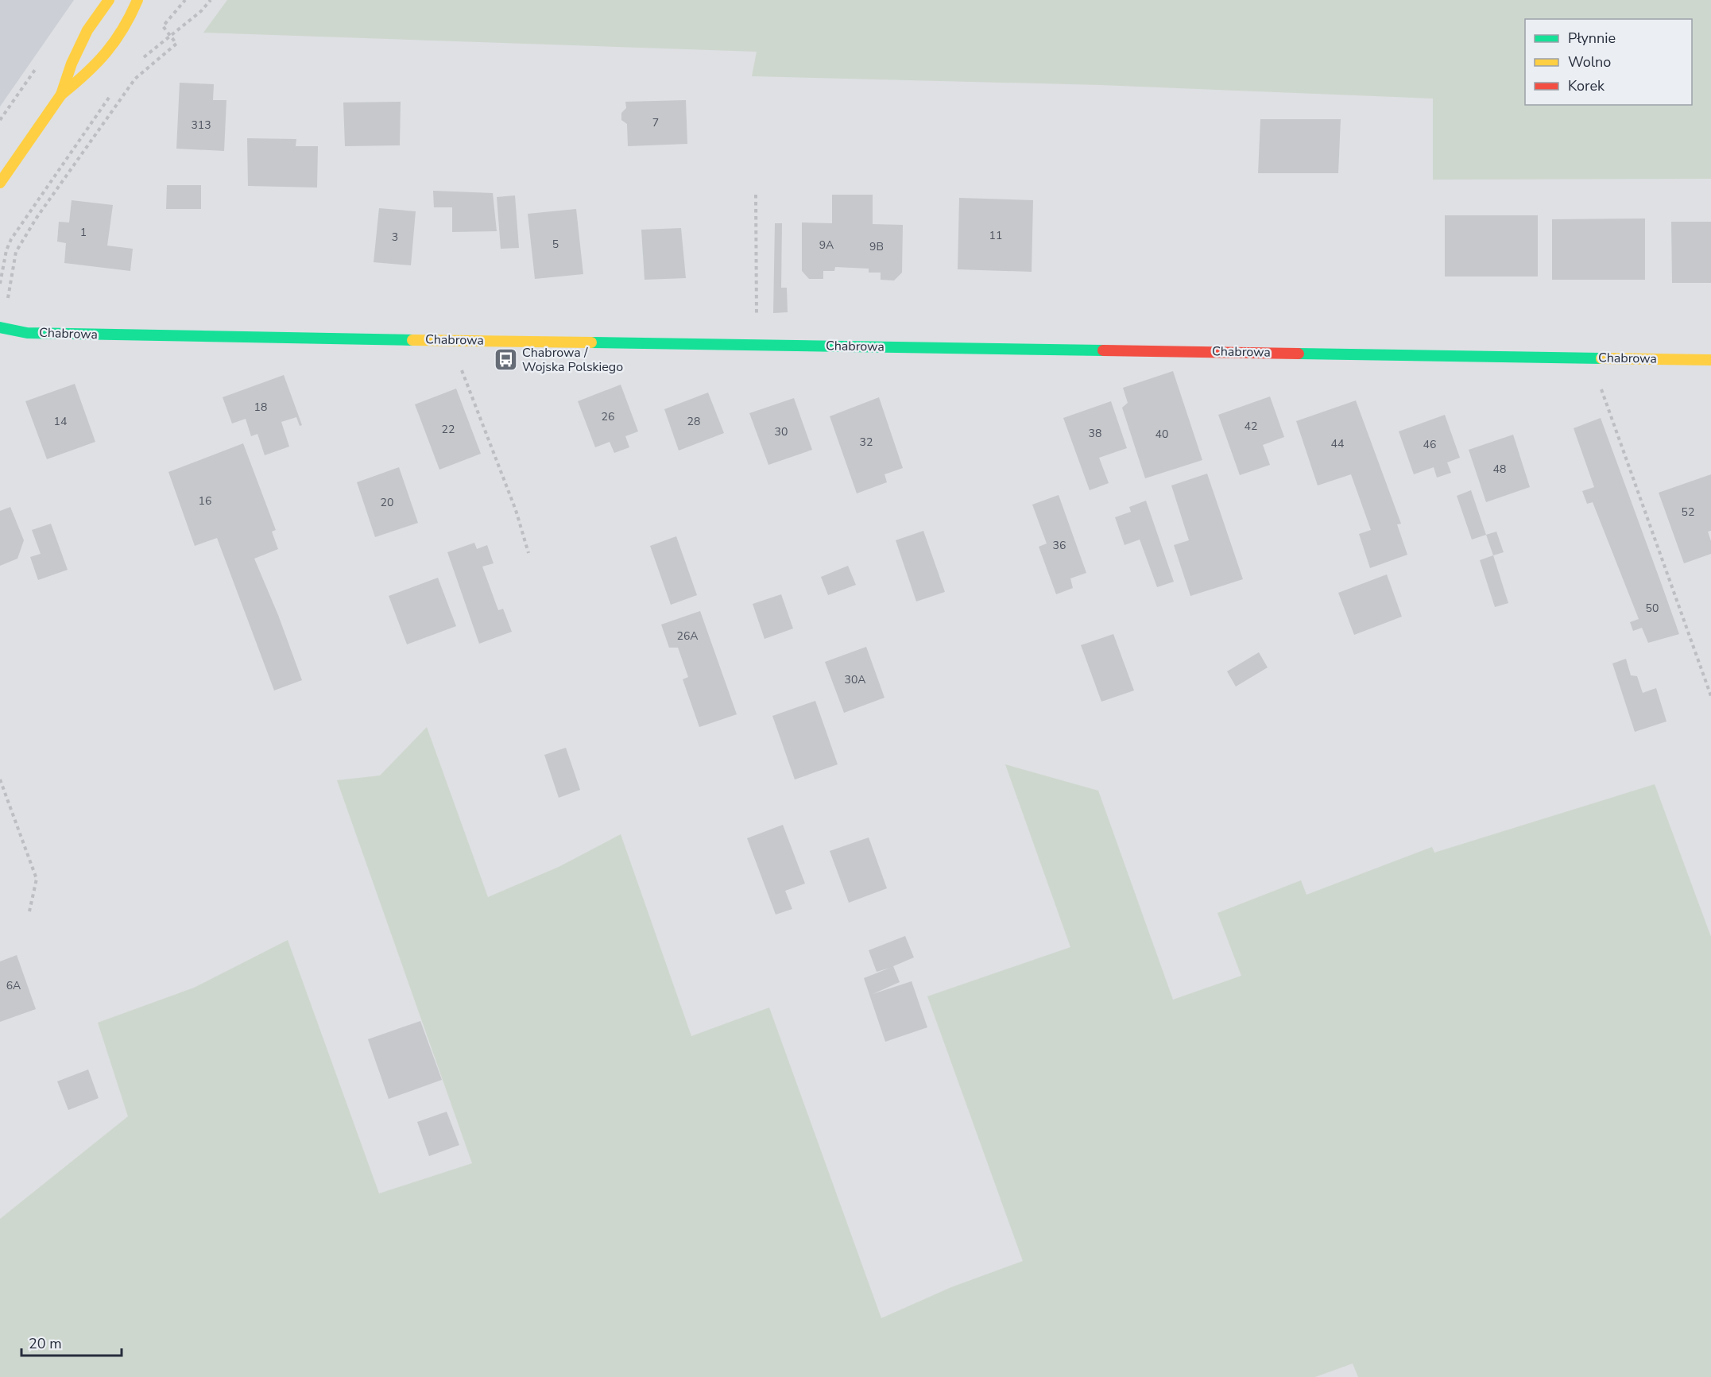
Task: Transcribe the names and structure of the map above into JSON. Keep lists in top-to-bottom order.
{
  "streets": {
    "street": ["Chabrowa"]
  },
  "places": {
    "bus stop": ["Chabrowa / Wojska Polskiego"]
  },
  "house_numbers": [
    "7",
    "313",
    "1",
    "11",
    "3",
    "5",
    "9A",
    "9B",
    "18",
    "26",
    "14",
    "28",
    "42",
    "22",
    "30",
    "38",
    "40",
    "32",
    "44",
    "46",
    "48",
    "16",
    "20",
    "52",
    "36",
    "50",
    "26A",
    "30A",
    "6A"
  ],
  "legend": ["Płynnie", "Wolno", "Korek"],
  "scale_bar": "20 m"
}
